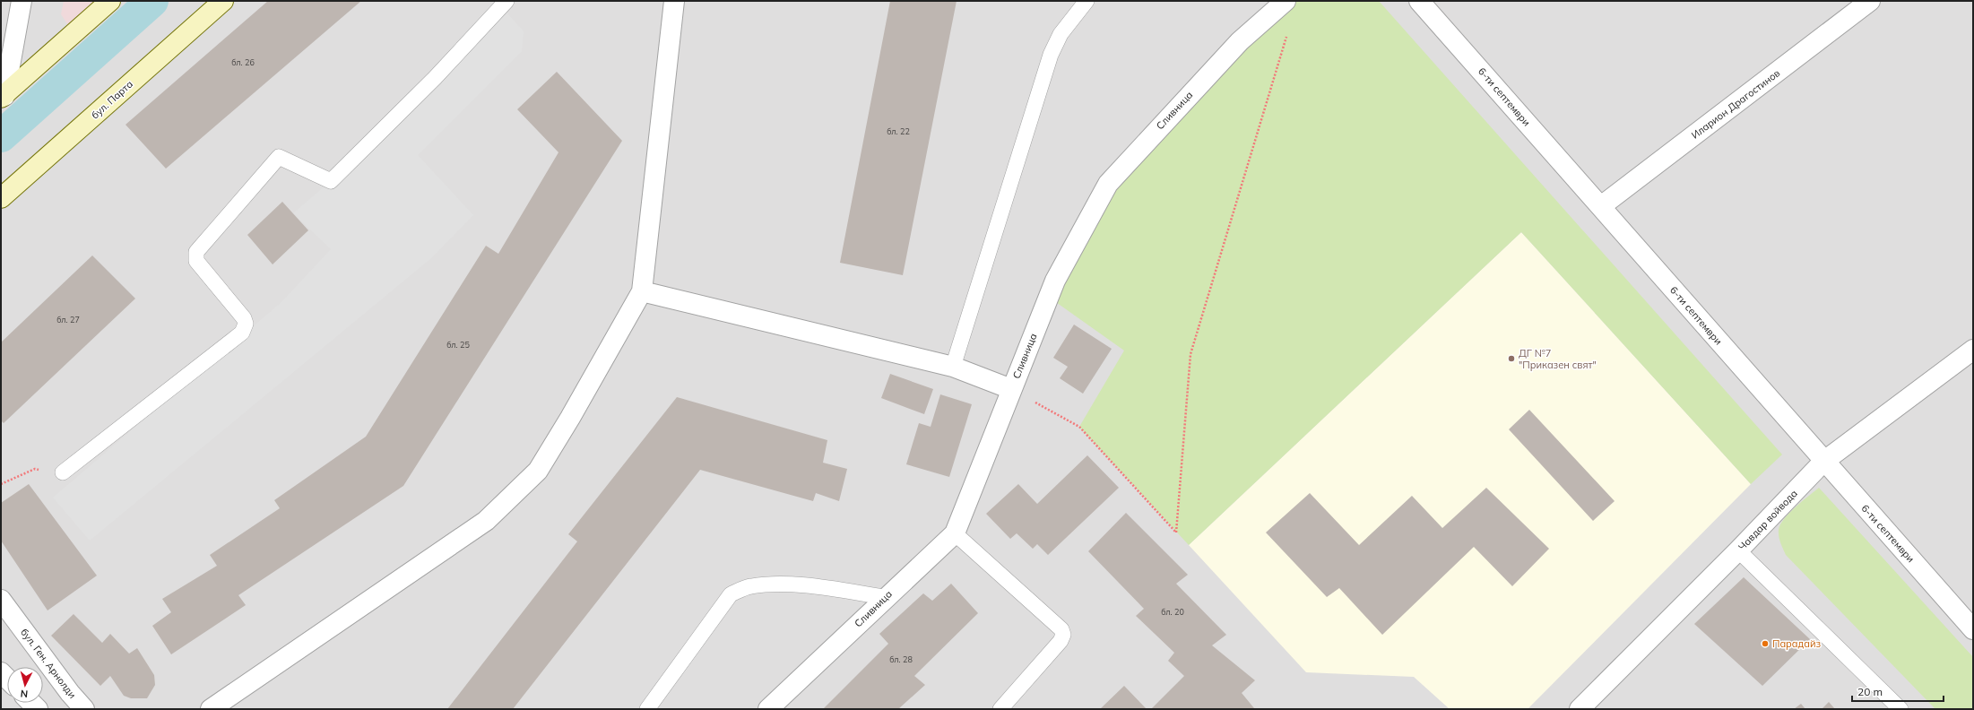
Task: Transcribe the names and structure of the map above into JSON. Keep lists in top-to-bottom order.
{
  "streets": {
    "main road": ["бул. Парта"],
    "street": [
      "6-ти септември",
      "Иларион Драгостинов",
      "Сливница",
      "Чавдар войвода",
      "бул. Ген. Арнолди"
    ]
  },
  "crossings": [
    ["6-ти септември", "Иларион Драгостинов"],
    ["6-ти септември", "Чавдар войвода"]
  ],
  "places": ["ДГ №7 \"Приказен свят\"", "Парадайз"],
  "house_numbers": [
    "бл. 26",
    "бл. 22",
    "бл. 27",
    "бл. 25",
    "бл. 20",
    "бл. 28"
  ],
  "scale_bar": "20 m",
  "north": "bottom"
}
